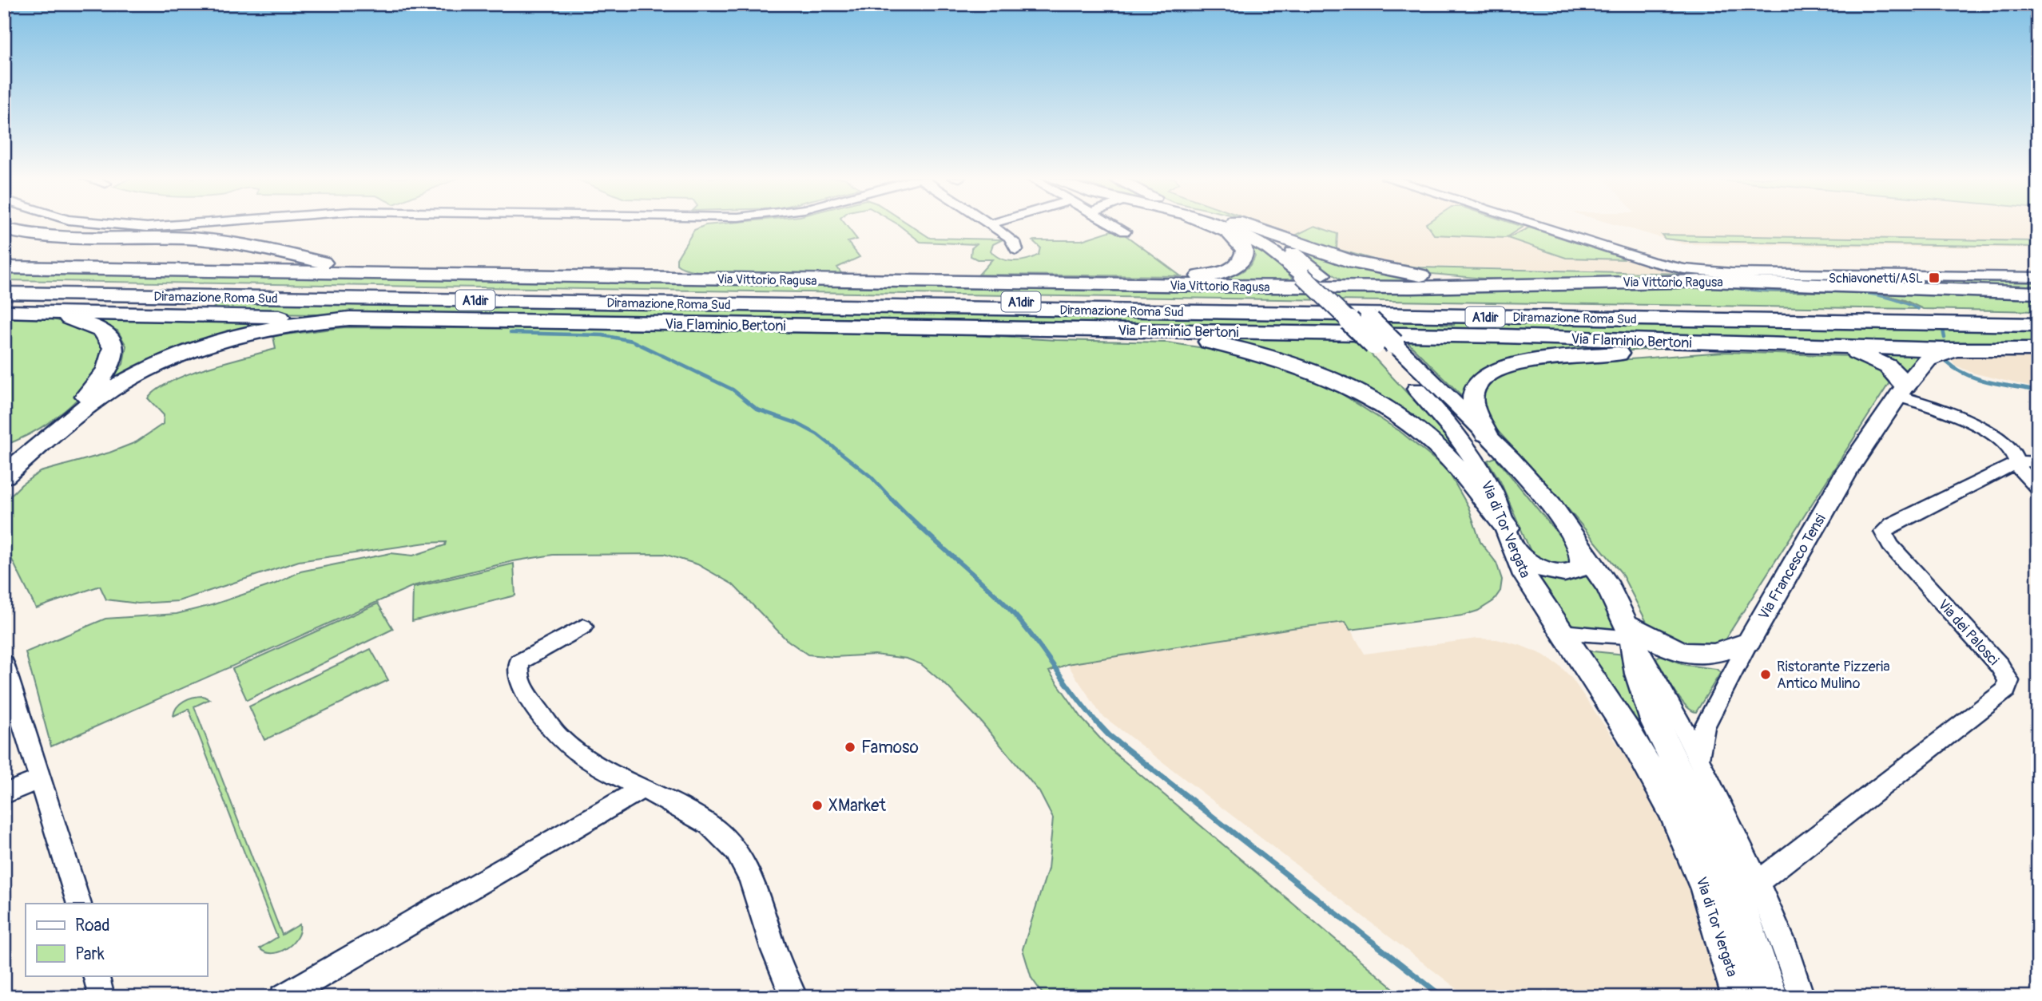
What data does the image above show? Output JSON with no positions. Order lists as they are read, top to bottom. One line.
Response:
{"streets":{"highway":["Via Vittorio Ragusa","Diramazione Roma Sud","A1dir","Via Flaminio Bertoni"],"main road":["Via di Tor Vergata","Via Francesco Tensi"],"street":["Via dei Palosci"]},"crossings":[["Via di Tor Vergata","Via Francesco Tensi"],["Via di Tor Vergata","Via dei Palosci"]],"places":{"transit":["Schiavonetti/ASL"],"other":["Ristorante Pizzeria Antico Mulino","Famoso","XMarket"]},"legend":["Road","Park"]}
